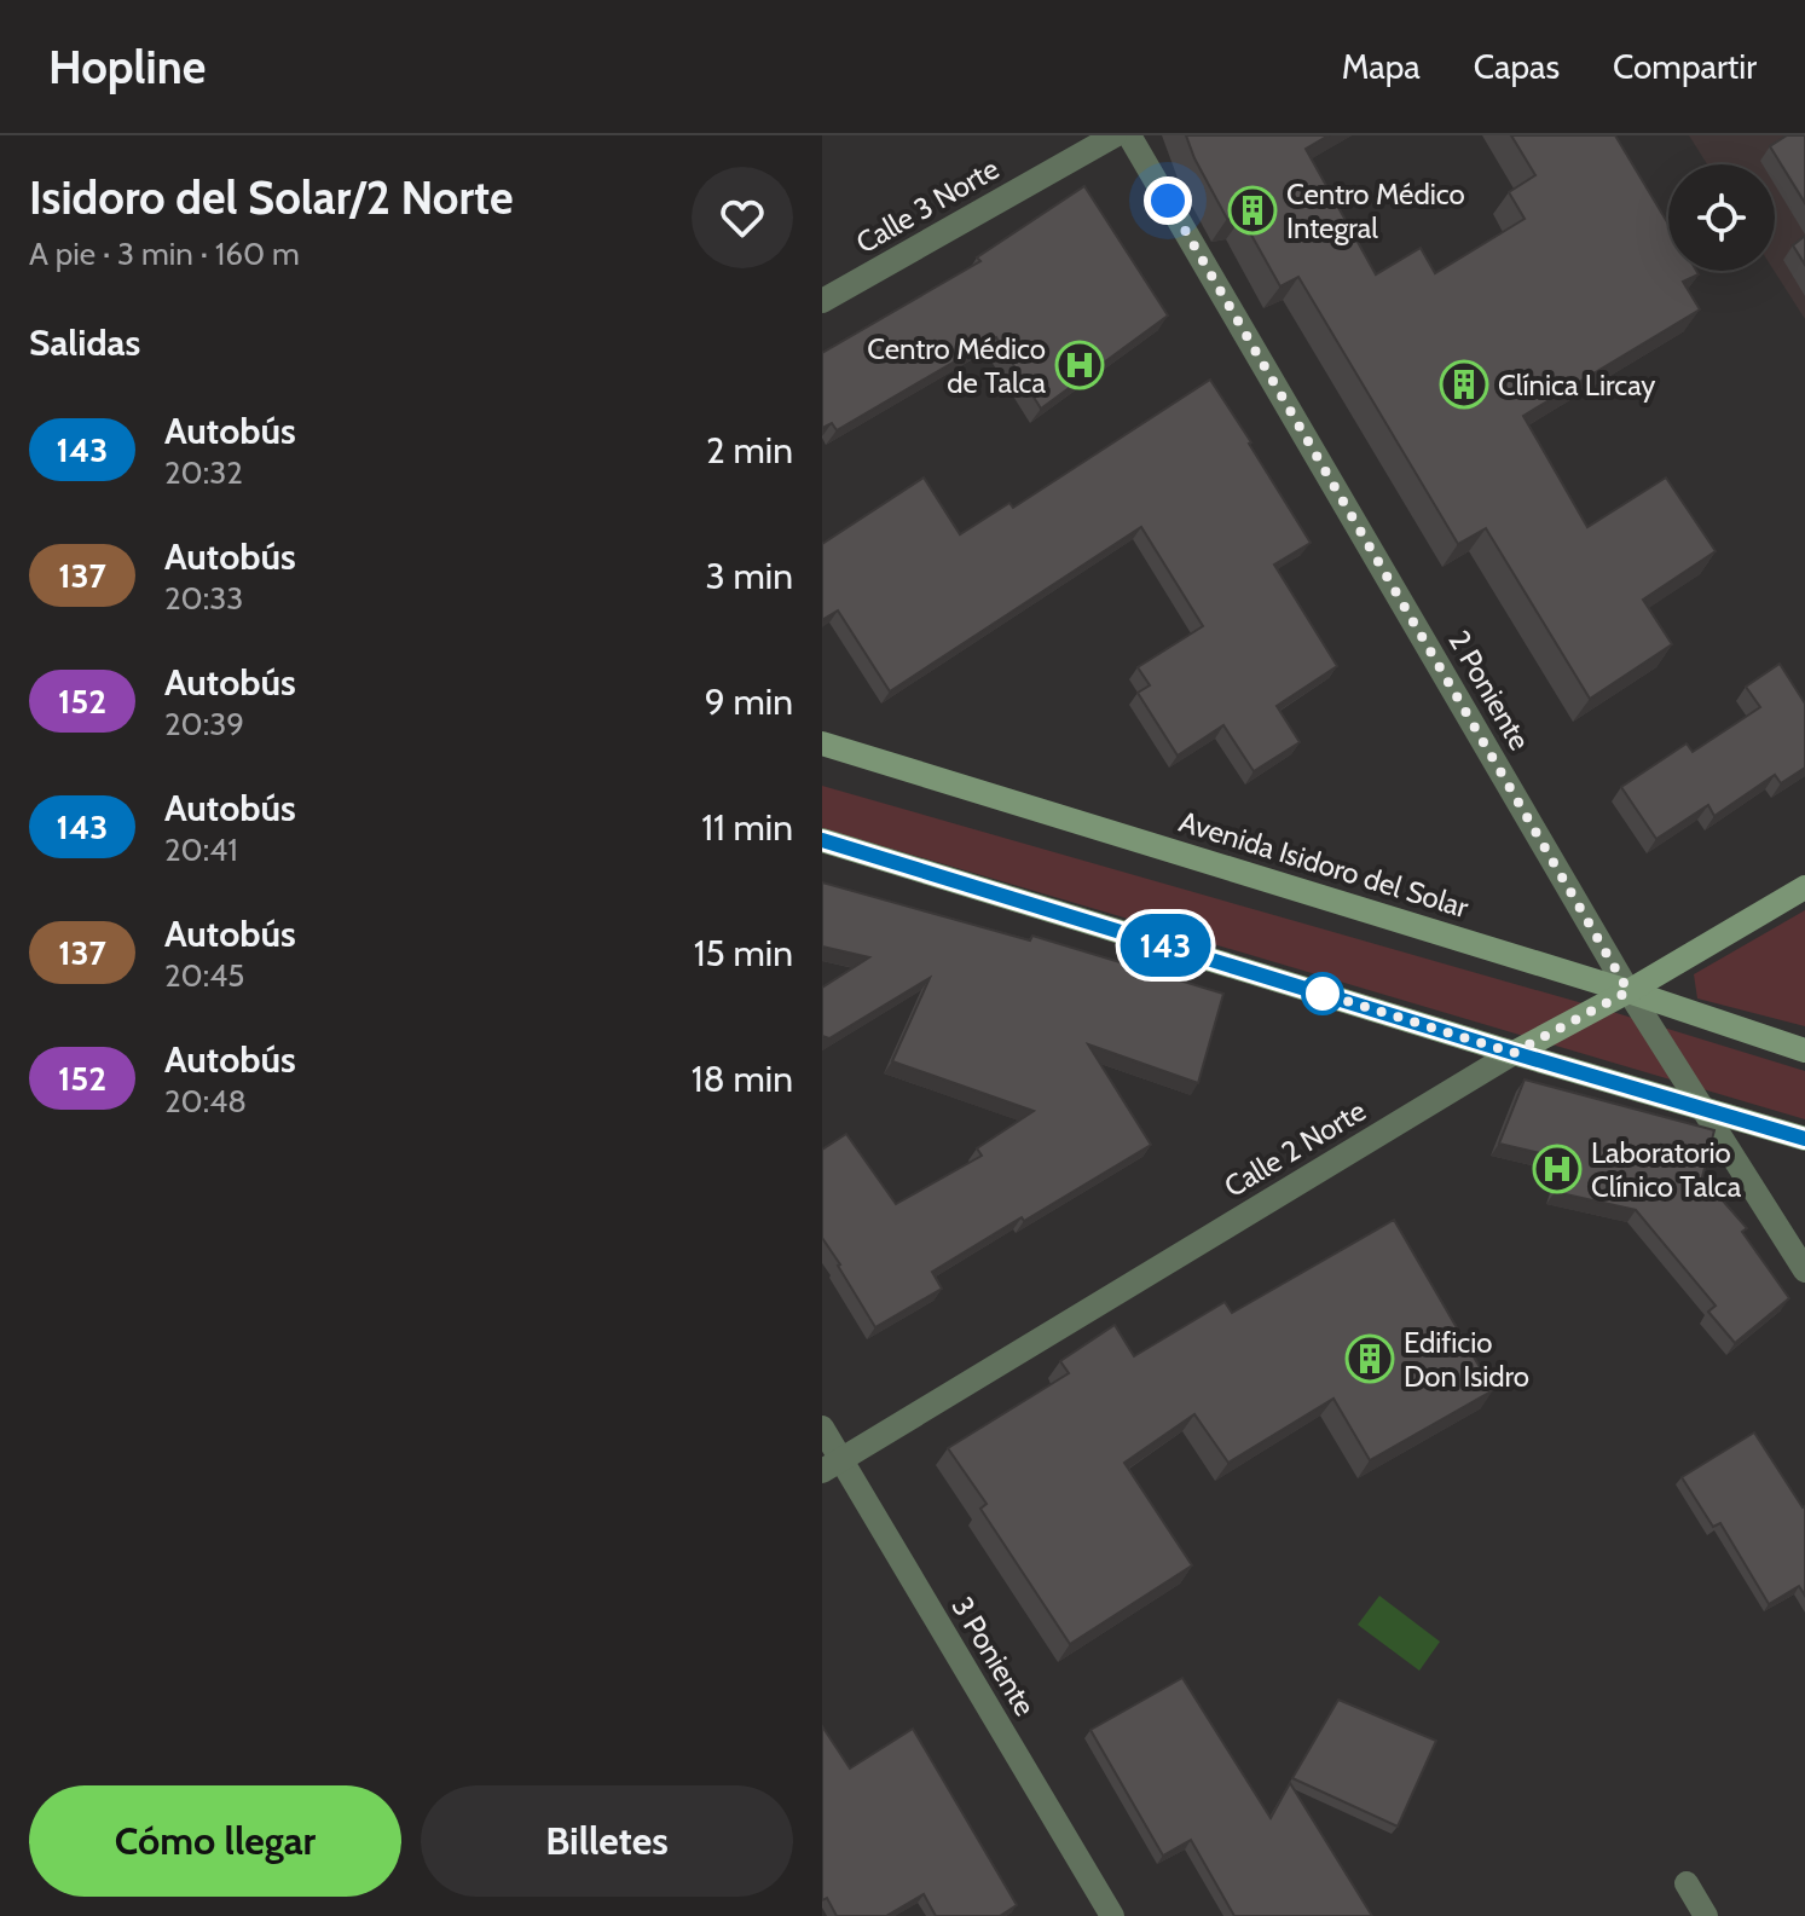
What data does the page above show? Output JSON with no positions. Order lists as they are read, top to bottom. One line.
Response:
{"streets":{"main road":["Avenida Isidoro del Solar","Calle 2 Norte"],"street":["Calle 3 Norte","2 Poniente","3 Poniente"]},"crossings":[["2 Poniente","Avenida Isidoro del Solar"],["2 Poniente","Calle 2 Norte"],["Avenida Isidoro del Solar","Calle 2 Norte"],["Calle 2 Norte","3 Poniente"]],"places":{"building":["Centro Médico Integral","Clínica Lircay","Edificio Don Isidro"],"hospital":["Centro Médico de Talca","Laboratorio Clínico Talca"]},"lines":["bus line 143"],"page":{"header":"Hopline","nav":["Mapa","Capas","Compartir"],"heading":[["Isidoro del Solar/2 Norte","A pie · 3 min · 160 m"],"Salidas"],"on_map":"143","list":[{"mark":"143","name":"Autobús","note":"20:32","value":"2 min"},{"mark":"137","name":"Autobús","note":"20:33","value":"3 min"},{"mark":"152","name":"Autobús","note":"20:39","value":"9 min"},{"mark":"143","name":"Autobús","note":"20:41","value":"11 min"},{"mark":"137","name":"Autobús","note":"20:45","value":"15 min"},{"mark":"152","name":"Autobús","note":"20:48","value":"18 min"}],"buttons":["Cómo llegar","Billetes"]}}
